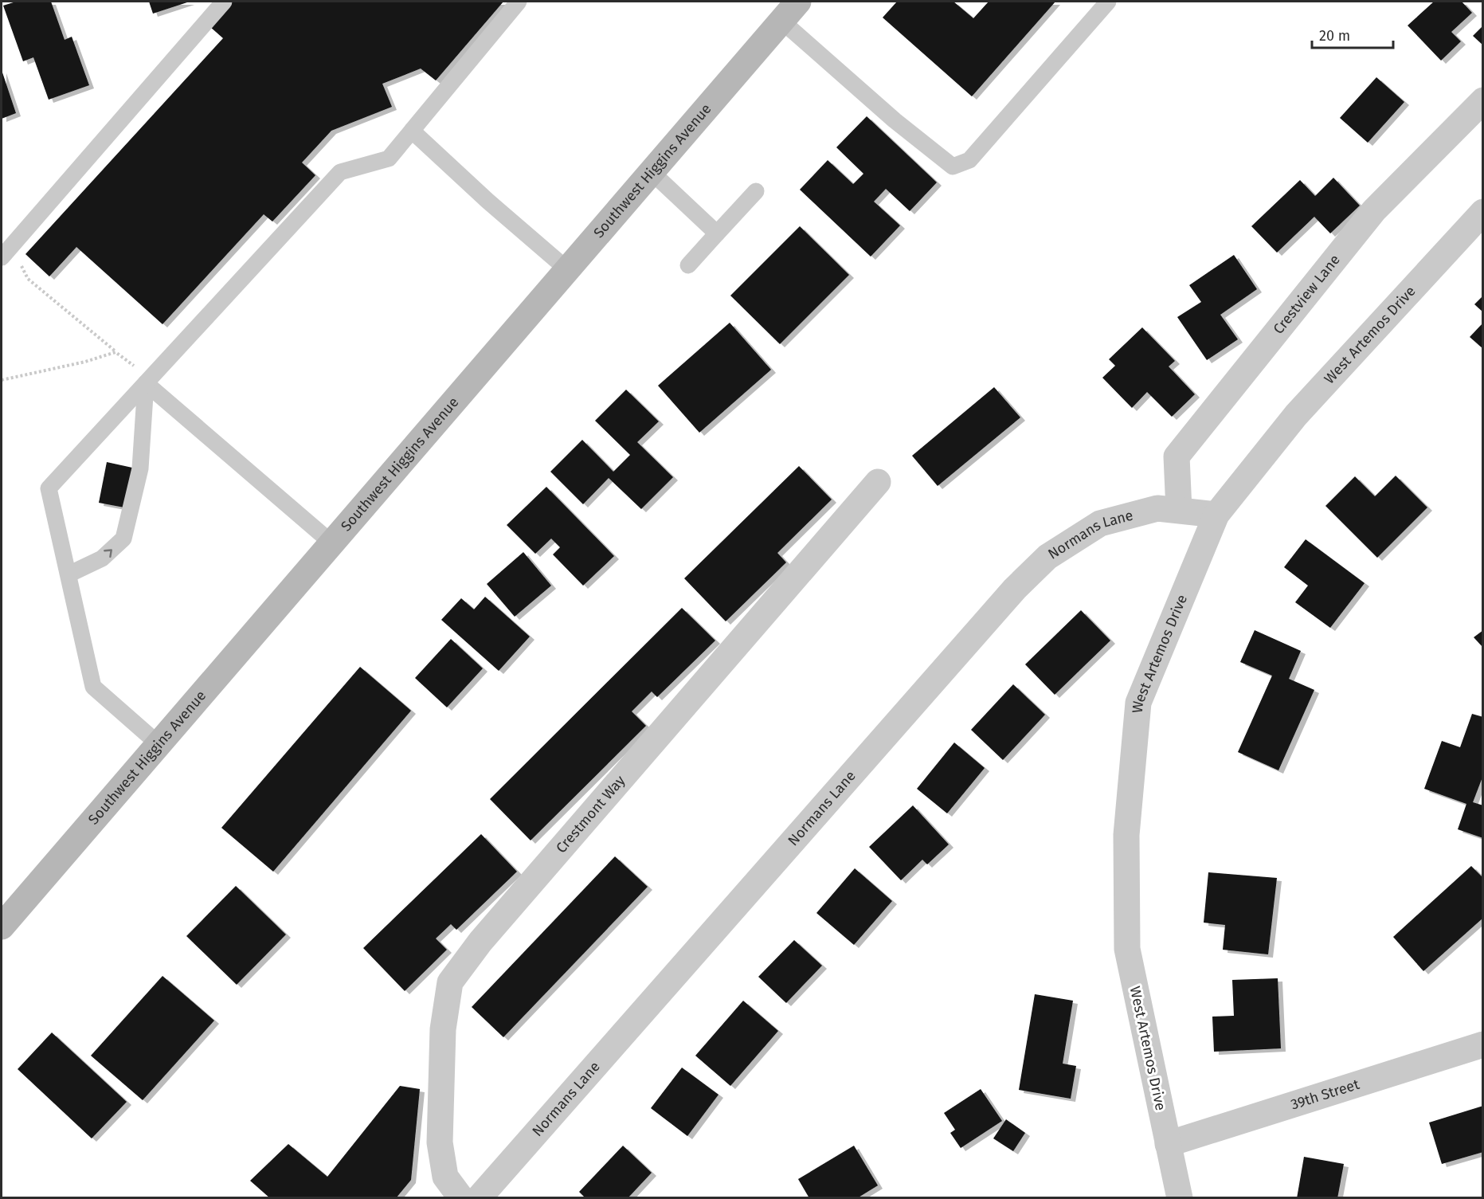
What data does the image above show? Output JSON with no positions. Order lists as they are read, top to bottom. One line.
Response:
{"streets":{"main road":["Southwest Higgins Avenue"],"street":["Crestview Lane","West Artemos Drive","Normans Lane","Crestmont Way","39th Street"]},"crossings":[["Crestview Lane","Normans Lane"],["West Artemos Drive","Normans Lane"],["West Artemos Drive","39th Street"]],"scale_bar":"20 m"}
